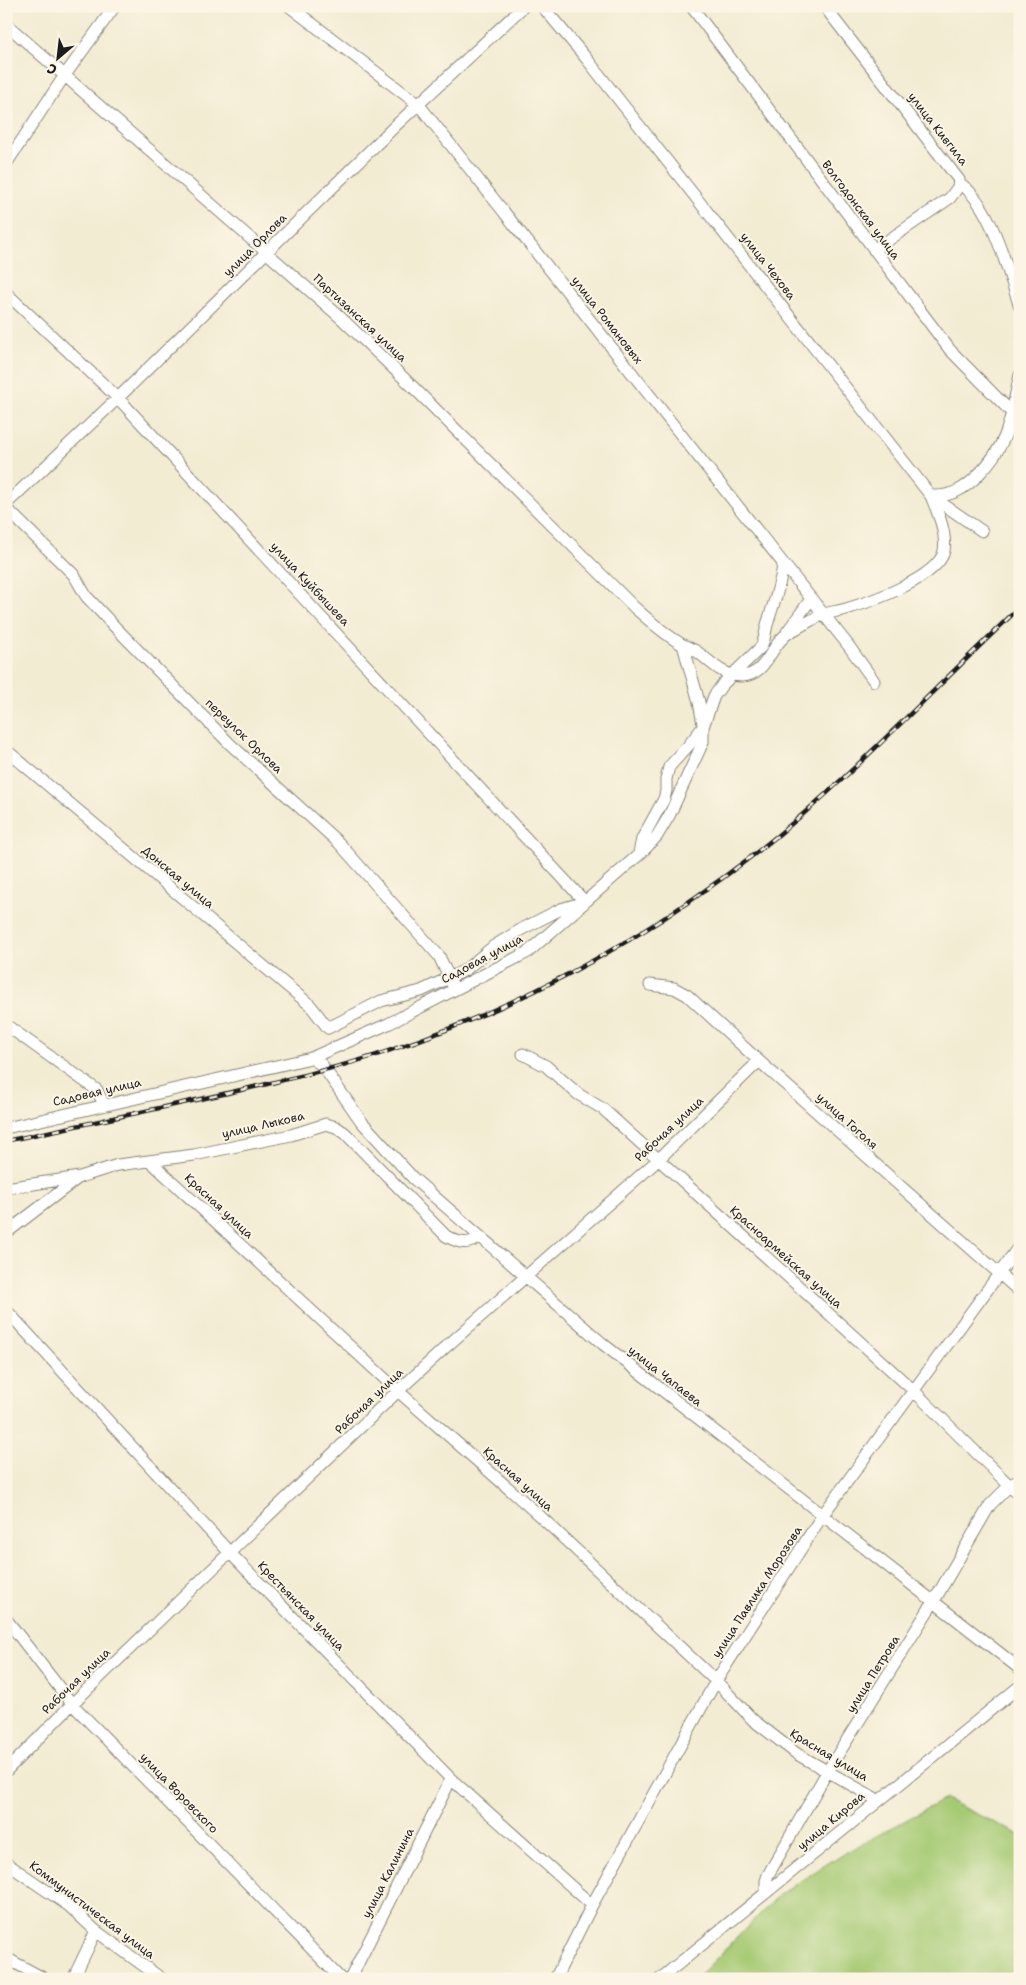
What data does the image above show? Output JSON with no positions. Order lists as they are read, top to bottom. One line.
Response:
{"streets":{"street":["улица Кивгила","Волгодонская улица","улица Орлова","улица Чехова","Партизанская улица","улица Романовых","улица Куйбышева","переулок Орлова","Донская улица","Садовая улица","улица Гоголя","улица Лыкова","Рабочая улица","Красная улица","Красноармейская улица","улица Чапаева","улица Павлика Морозова","Крестьянская улица","улица Петрова","улица Воровского","улица Кирова","улица Калинина","Коммунистическая улица"]},"crossings":[["улица Кивгила","Волгодонская улица"],["улица Орлова","Партизанская улица"],["улица Орлова","улица Романовых"],["улица Орлова","улица Куйбышева"],["улица Куйбышева","Садовая улица"],["переулок Орлова","Садовая улица"],["Донская улица","Садовая улица"],["Садовая улица","улица Чапаева"],["улица Гоголя","Рабочая улица"],["улица Гоголя","улица Павлика Морозова"],["улица Лыкова","Красная улица"],["улица Лыкова","улица Чапаева"],["Рабочая улица","Красная улица"],["Рабочая улица","Красноармейская улица"],["Рабочая улица","улица Чапаева"],["Рабочая улица","Крестьянская улица"],["Рабочая улица","улица Воровского"],["Красная улица","улица Павлика Морозова"],["Красная улица","улица Петрова"],["Красная улица","улица Кирова"],["Красноармейская улица","улица Павлика Морозова"],["Красноармейская улица","улица Петрова"],["улица Чапаева","улица Павлика Морозова"],["улица Чапаева","улица Петрова"],["улица Павлика Морозова","Крестьянская улица"],["Крестьянская улица","улица Калинина"],["улица Петрова","улица Кирова"]],"north":"bottom left"}
